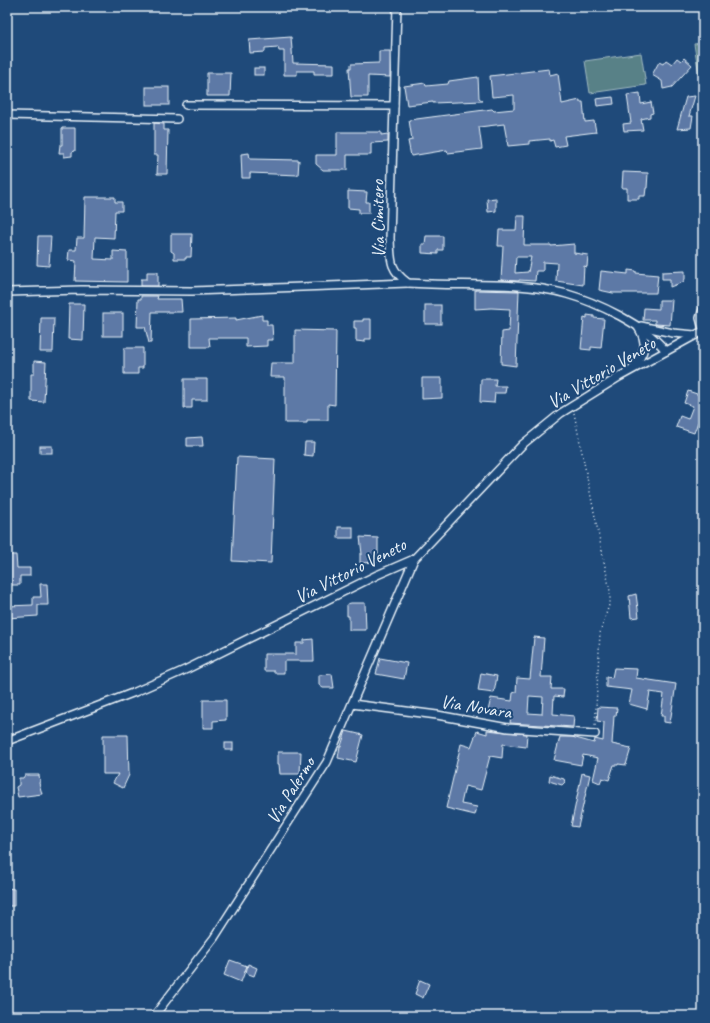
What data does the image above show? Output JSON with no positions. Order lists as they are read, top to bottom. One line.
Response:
{"streets":{"street":["Via Cimitero","Via Vittorio Veneto","Via Novara","Via Palermo"]},"crossings":[["Via Vittorio Veneto","Via Palermo"],["Via Novara","Via Palermo"]]}
